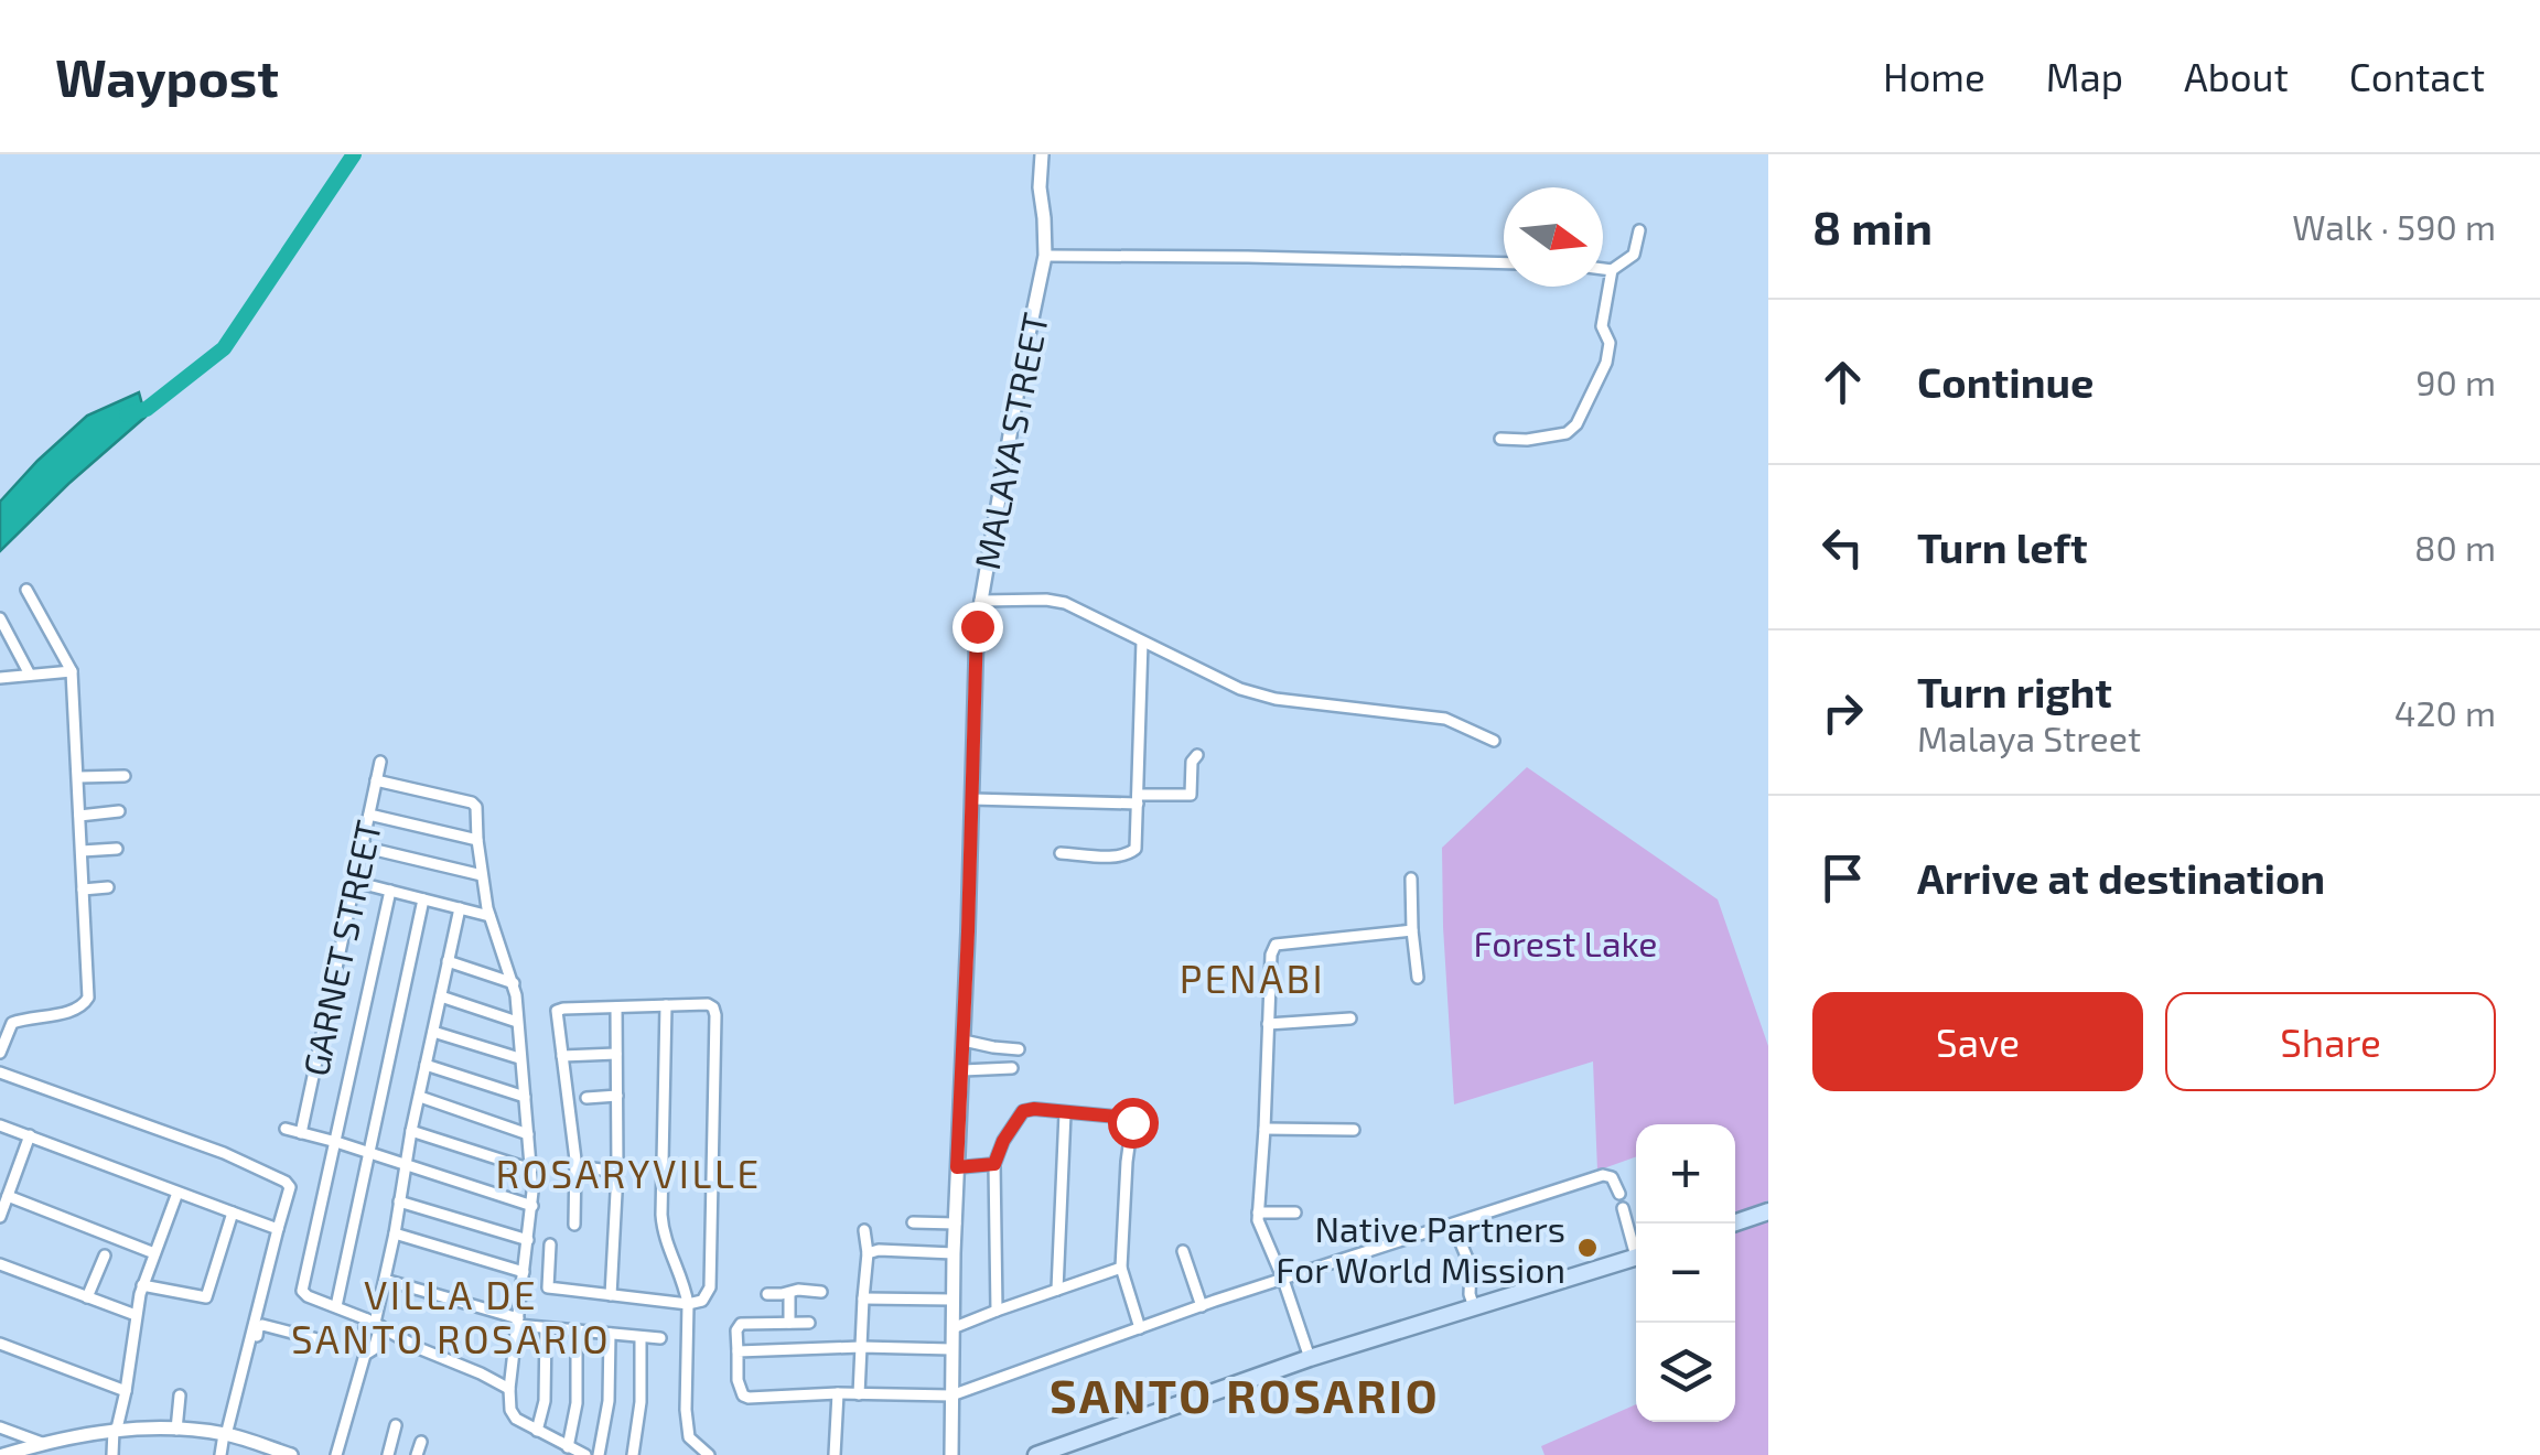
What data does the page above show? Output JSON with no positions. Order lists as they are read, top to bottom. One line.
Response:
{"streets":{"street":["MALAYA STREET","GARNET STREET"]},"districts":["PENABI","ROSARYVILLE","VILLA DE SANTO ROSARIO","SANTO ROSARIO"],"parks":["Forest Lake"],"places":["Native Partners For World Mission"],"north":"right","page":{"header":"Waypost","nav":["Home","Map","About","Contact"],"heading":["8 min","Walk · 590 m"],"list":[["Continue","90 m"],["Turn left","80 m"],["Turn right","Malaya Street","420 m"],"Arrive at destination"],"buttons":["Save","Share"],"map_buttons":["+","−"]}}
